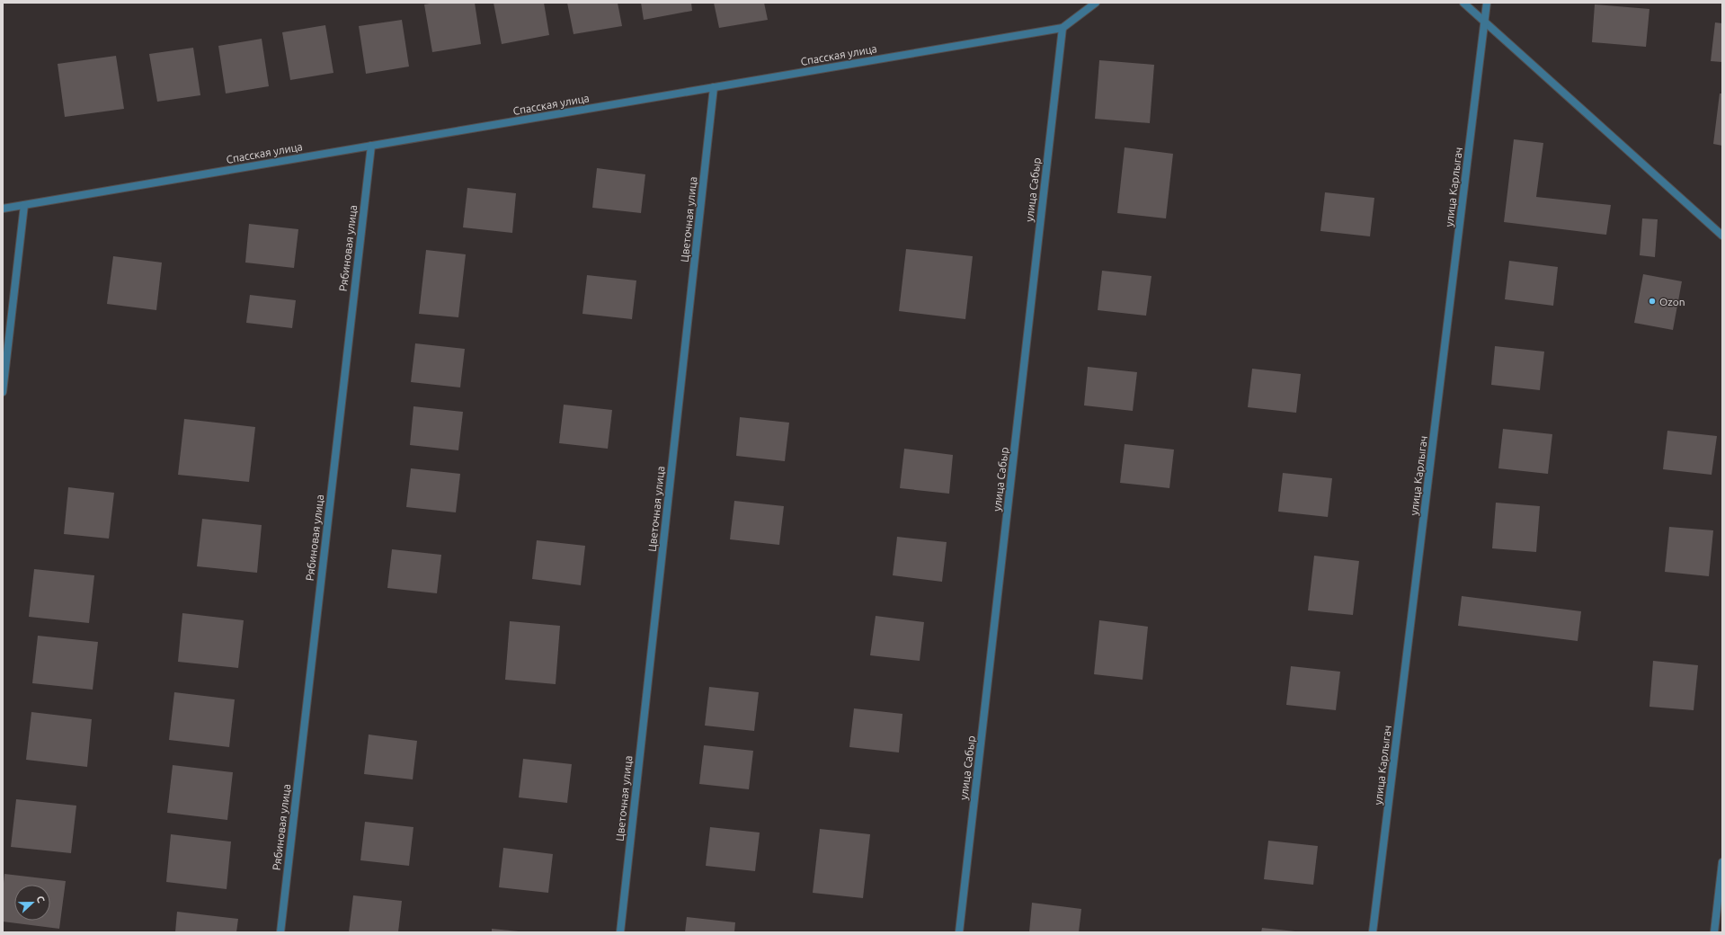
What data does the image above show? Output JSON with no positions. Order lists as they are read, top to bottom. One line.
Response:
{"streets":{"street":["Спасская улица","улица Карлыгач","улица Сабыр","Цветочная улица","Рябиновая улица"]},"crossings":[["Спасская улица","улица Сабыр"],["Спасская улица","Цветочная улица"],["Спасская улица","Рябиновая улица"]],"places":["Ozon"],"north":"right"}
